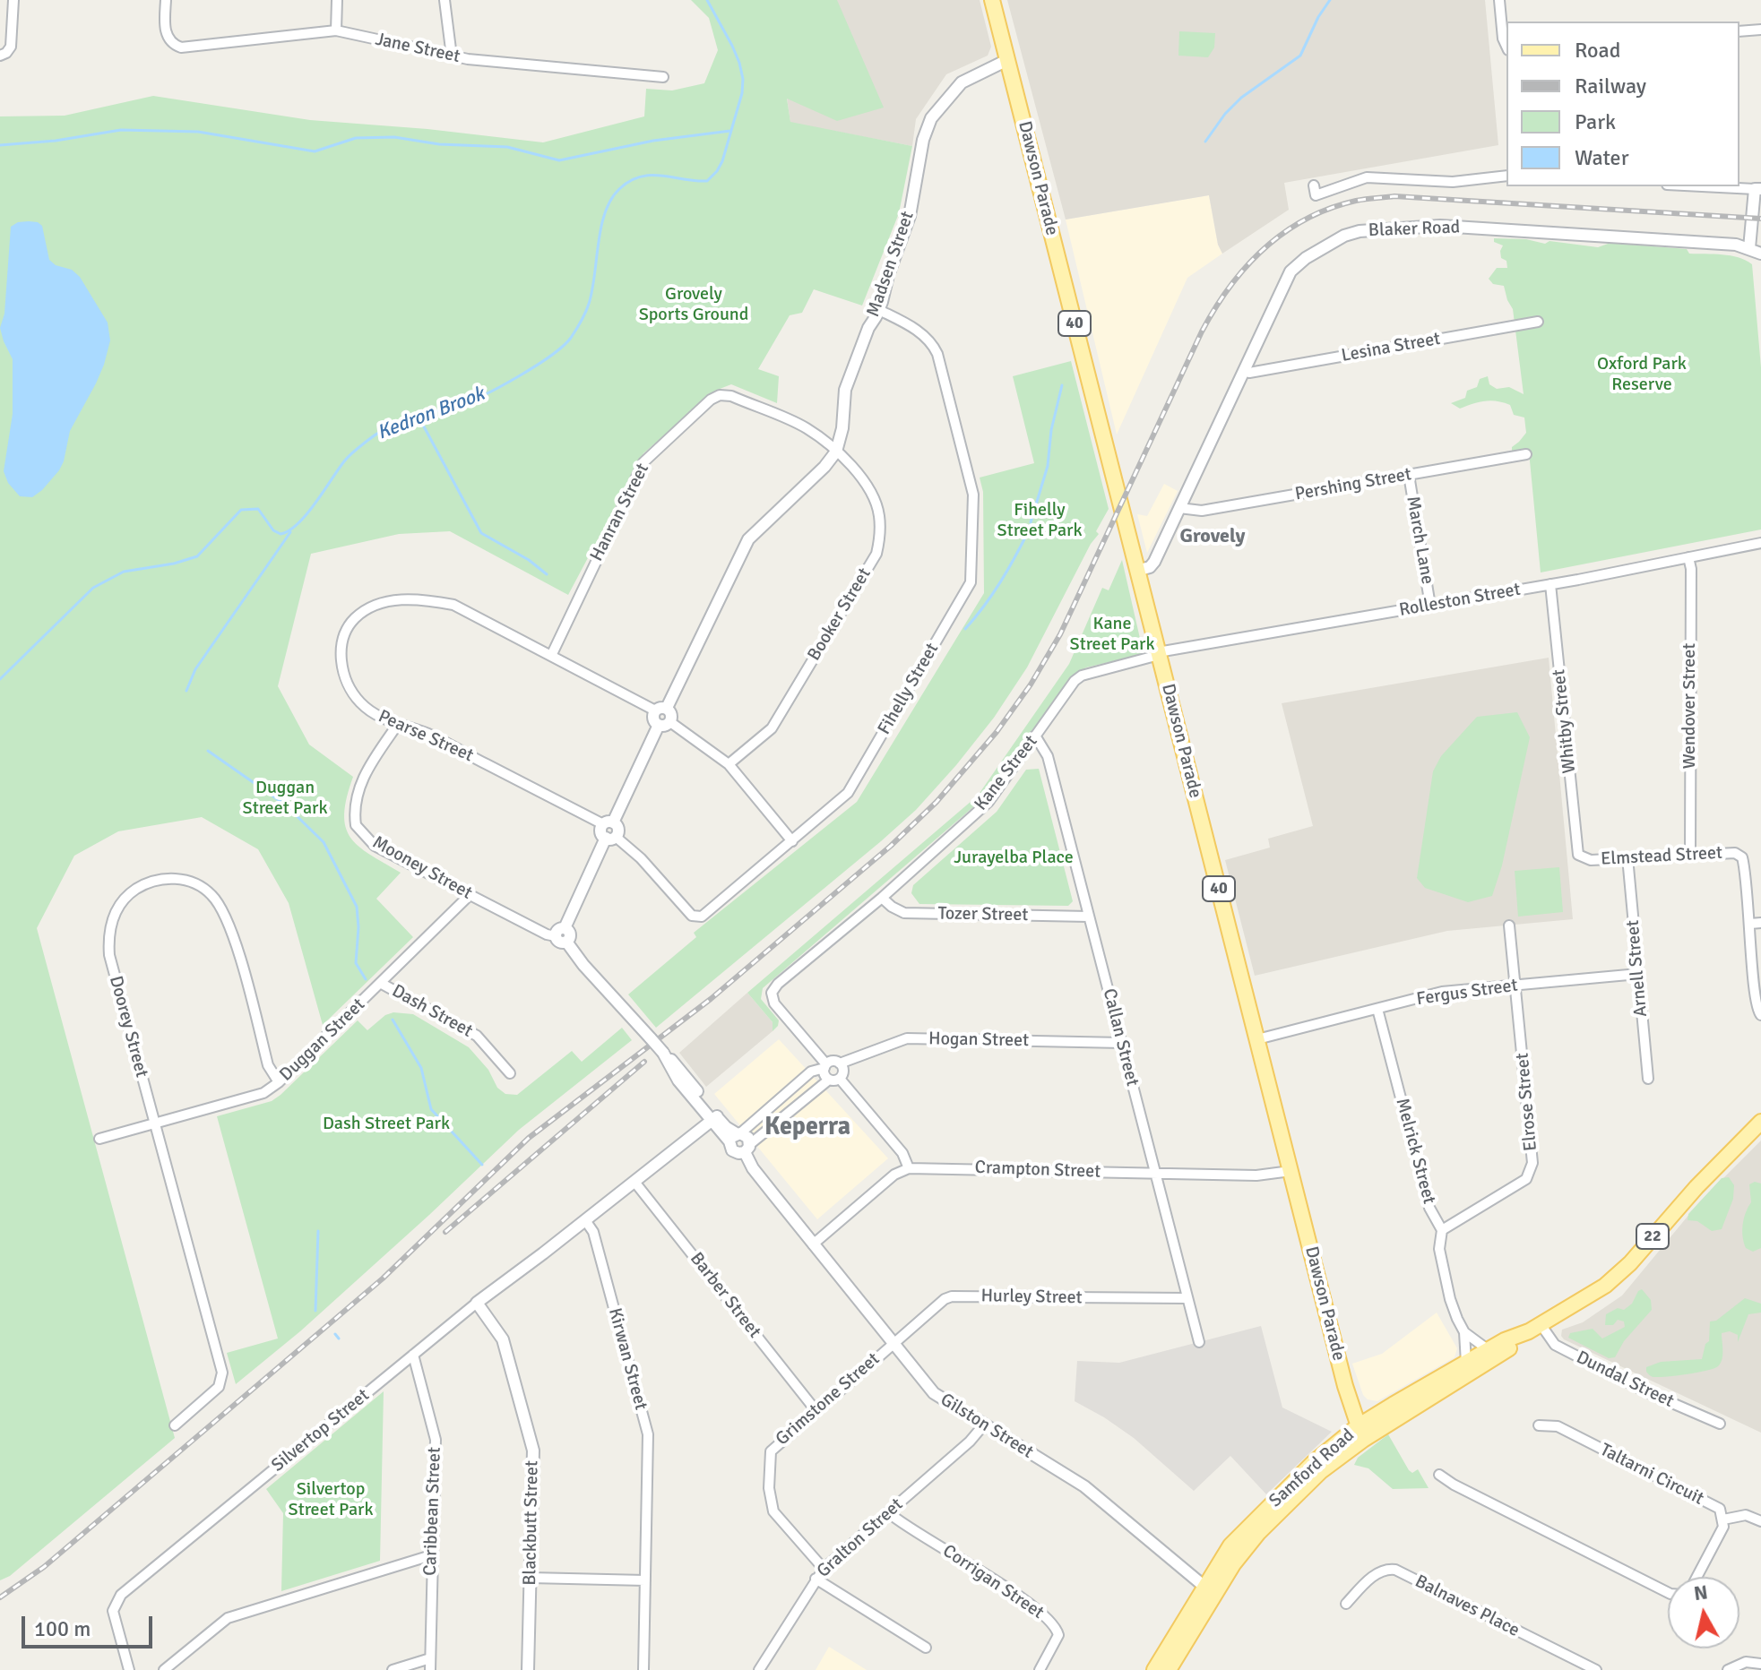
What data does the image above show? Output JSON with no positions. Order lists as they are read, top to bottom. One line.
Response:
{"streets":{"main road":["Dawson Parade","40","22","Samford Road"],"street":["Jane Street","Blaker Road","Madsen Street","Lesina Street","Pershing Street","Hanran Street","March Lane","Rolleston Street","Booker Street","Fihelly Street","Wendover Street","Whitby Street","Pearse Street","Kane Street","Elmstead Street","Mooney Street","Tozer Street","Arnell Street","Fergus Street","Dash Street","Doorey Street","Callan Street","Duggan Street","Hogan Street","Elrose Street","Melrick Street","Crampton Street","Barber Street","Hurley Street","Kirwan Street","Dundal Street","Grimstone Street","Gilston Street","Silvertop Street","Taltarni Circuit","Caribbean Street","Blackbutt Street","Gralton Street","Corrigan Street","Balnaves Place"]},"crossings":[["Dawson Parade","Blaker Road"],["Dawson Parade","Madsen Street"],["Dawson Parade","Rolleston Street"],["Dawson Parade","Kane Street"],["Dawson Parade","Fergus Street"],["Dawson Parade","Crampton Street"],["Dawson Parade","Samford Road"],["Blaker Road","Lesina Street"],["Blaker Road","Pershing Street"],["Madsen Street","Hanran Street"],["Madsen Street","Booker Street"],["Madsen Street","Fihelly Street"],["Pershing Street","March Lane"],["Hanran Street","Booker Street"],["Hanran Street","Pearse Street"],["March Lane","Rolleston Street"],["Rolleston Street","Wendover Street"],["Rolleston Street","Whitby Street"],["Rolleston Street","Kane Street"],["Wendover Street","Elmstead Street"],["Whitby Street","Elmstead Street"],["Pearse Street","Mooney Street"],["Kane Street","Tozer Street"],["Kane Street","Callan Street"],["Kane Street","Hogan Street"],["Elmstead Street","Arnell Street"],["Mooney Street","Duggan Street"],["Tozer Street","Callan Street"],["Arnell Street","Fergus Street"],["Fergus Street","Elrose Street"],["Fergus Street","Melrick Street"],["Dash Street","Duggan Street"],["Doorey Street","Duggan Street"],["Callan Street","Hogan Street"],["Callan Street","Crampton Street"],["Callan Street","Hurley Street"],["Elrose Street","Melrick Street"],["Melrick Street","Samford Road"],["Barber Street","Grimstone Street"],["Hurley Street","Grimstone Street"],["Hurley Street","Gilston Street"],["Kirwan Street","Silvertop Street"],["Dundal Street","Samford Road"],["Grimstone Street","Gilston Street"],["Grimstone Street","Gralton Street"],["Gilston Street","Samford Road"],["Gilston Street","Gralton Street"],["Silvertop Street","Caribbean Street"],["Silvertop Street","Blackbutt Street"],["Gralton Street","Corrigan Street"]],"districts":["Grovely","Keperra"],"water":["Kedron Brook"],"parks":["Grovely Sports Ground","Oxford Park Reserve","Fihelly Street Park","Kane Street Park","Duggan Street Park","Jurayelba Place","Dash Street Park","Silvertop Street Park"],"legend":["Road","Railway","Park","Water"],"scale_bar":"100 m","north":"top"}
